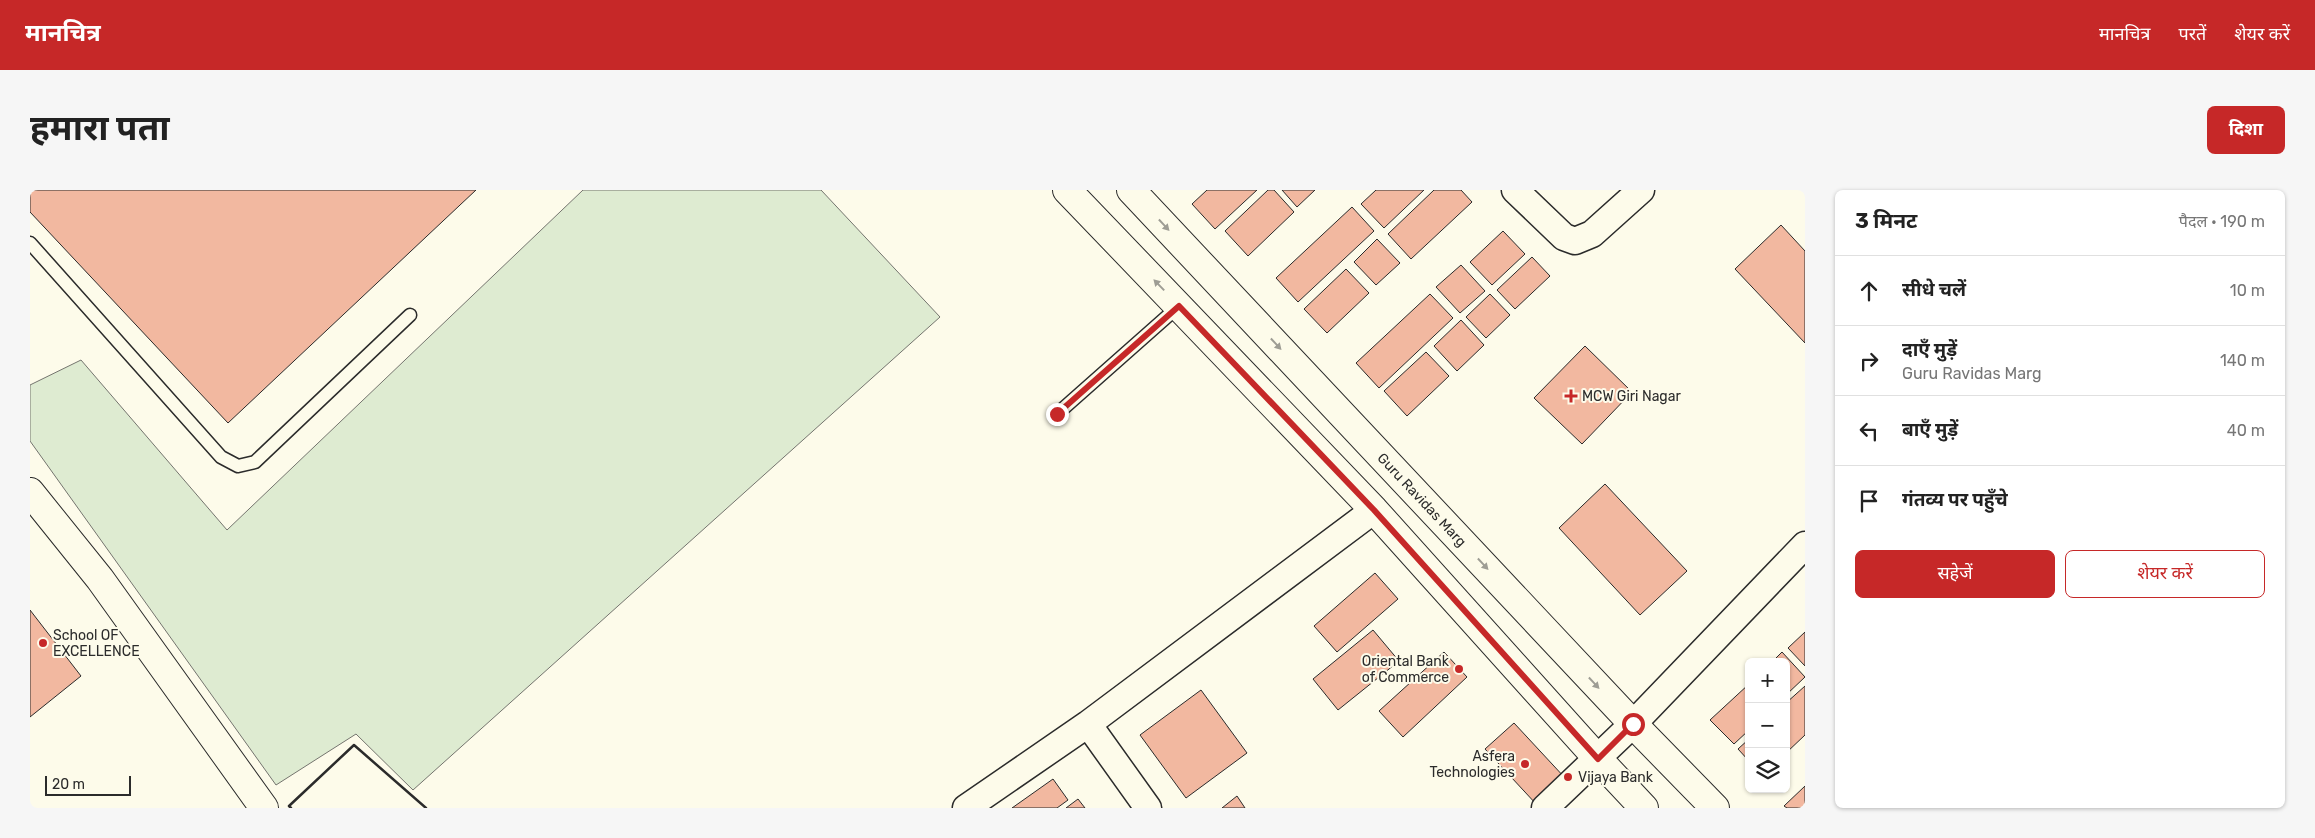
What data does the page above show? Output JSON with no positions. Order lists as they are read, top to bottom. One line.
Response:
{"streets":{"main road":["Guru Ravidas Marg"]},"places":{"health":["MCW Giri Nagar"],"other":["School OF EXCELLENCE","Oriental Bank of Commerce","Asfera Technologies","Vijaya Bank"]},"scale_bar":"20 m","page":{"header":"मानचित्र","nav":["मानचित्र","परतें","शेयर करें"],"buttons":["दिशा",["सहेजें","शेयर करें"]],"title":"हमारा पता","heading":["3 मिनट","पैदल · 190 m"],"list":[["सीधे चलें","10 m"],["दाएँ मुड़ें","Guru Ravidas Marg","140 m"],["बाएँ मुड़ें","40 m"],"गंतव्य पर पहुँचे"],"map_buttons":["+","−"],"scale":"20 m"}}
